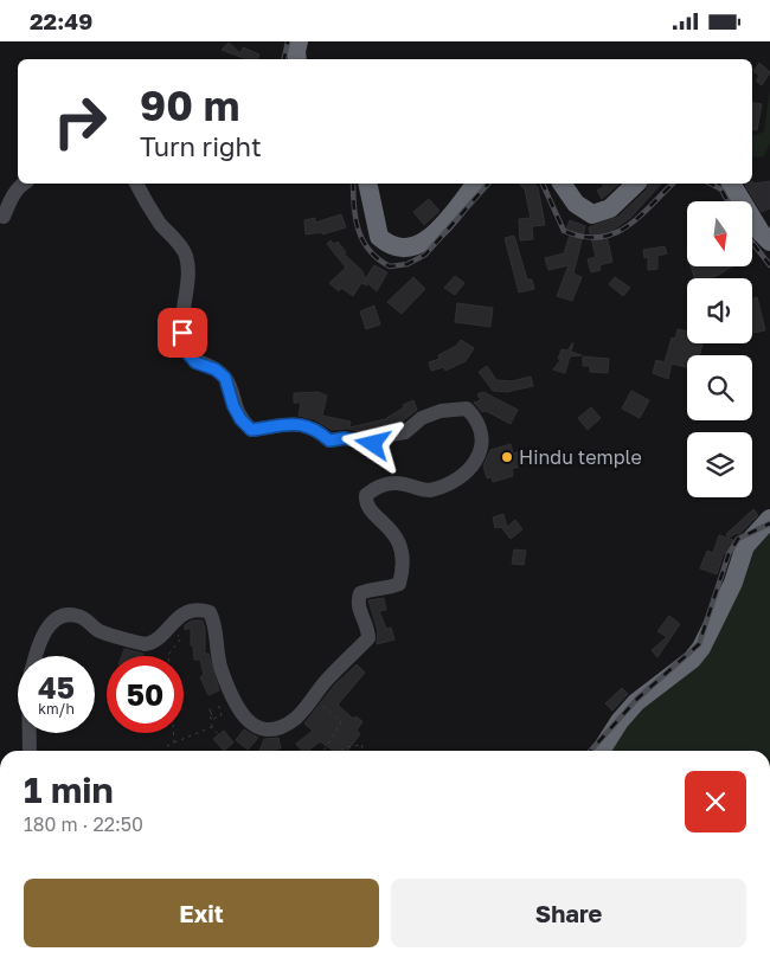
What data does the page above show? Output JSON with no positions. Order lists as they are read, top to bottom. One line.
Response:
{"places":["Hindu temple"],"north":"bottom","page":{"status":"22:49","turn":["90 m","Turn right"],"speed":"45 km/h","limit":"50","heading":["1 min","180 m · 22:50"],"buttons":["Exit","Share"]}}
